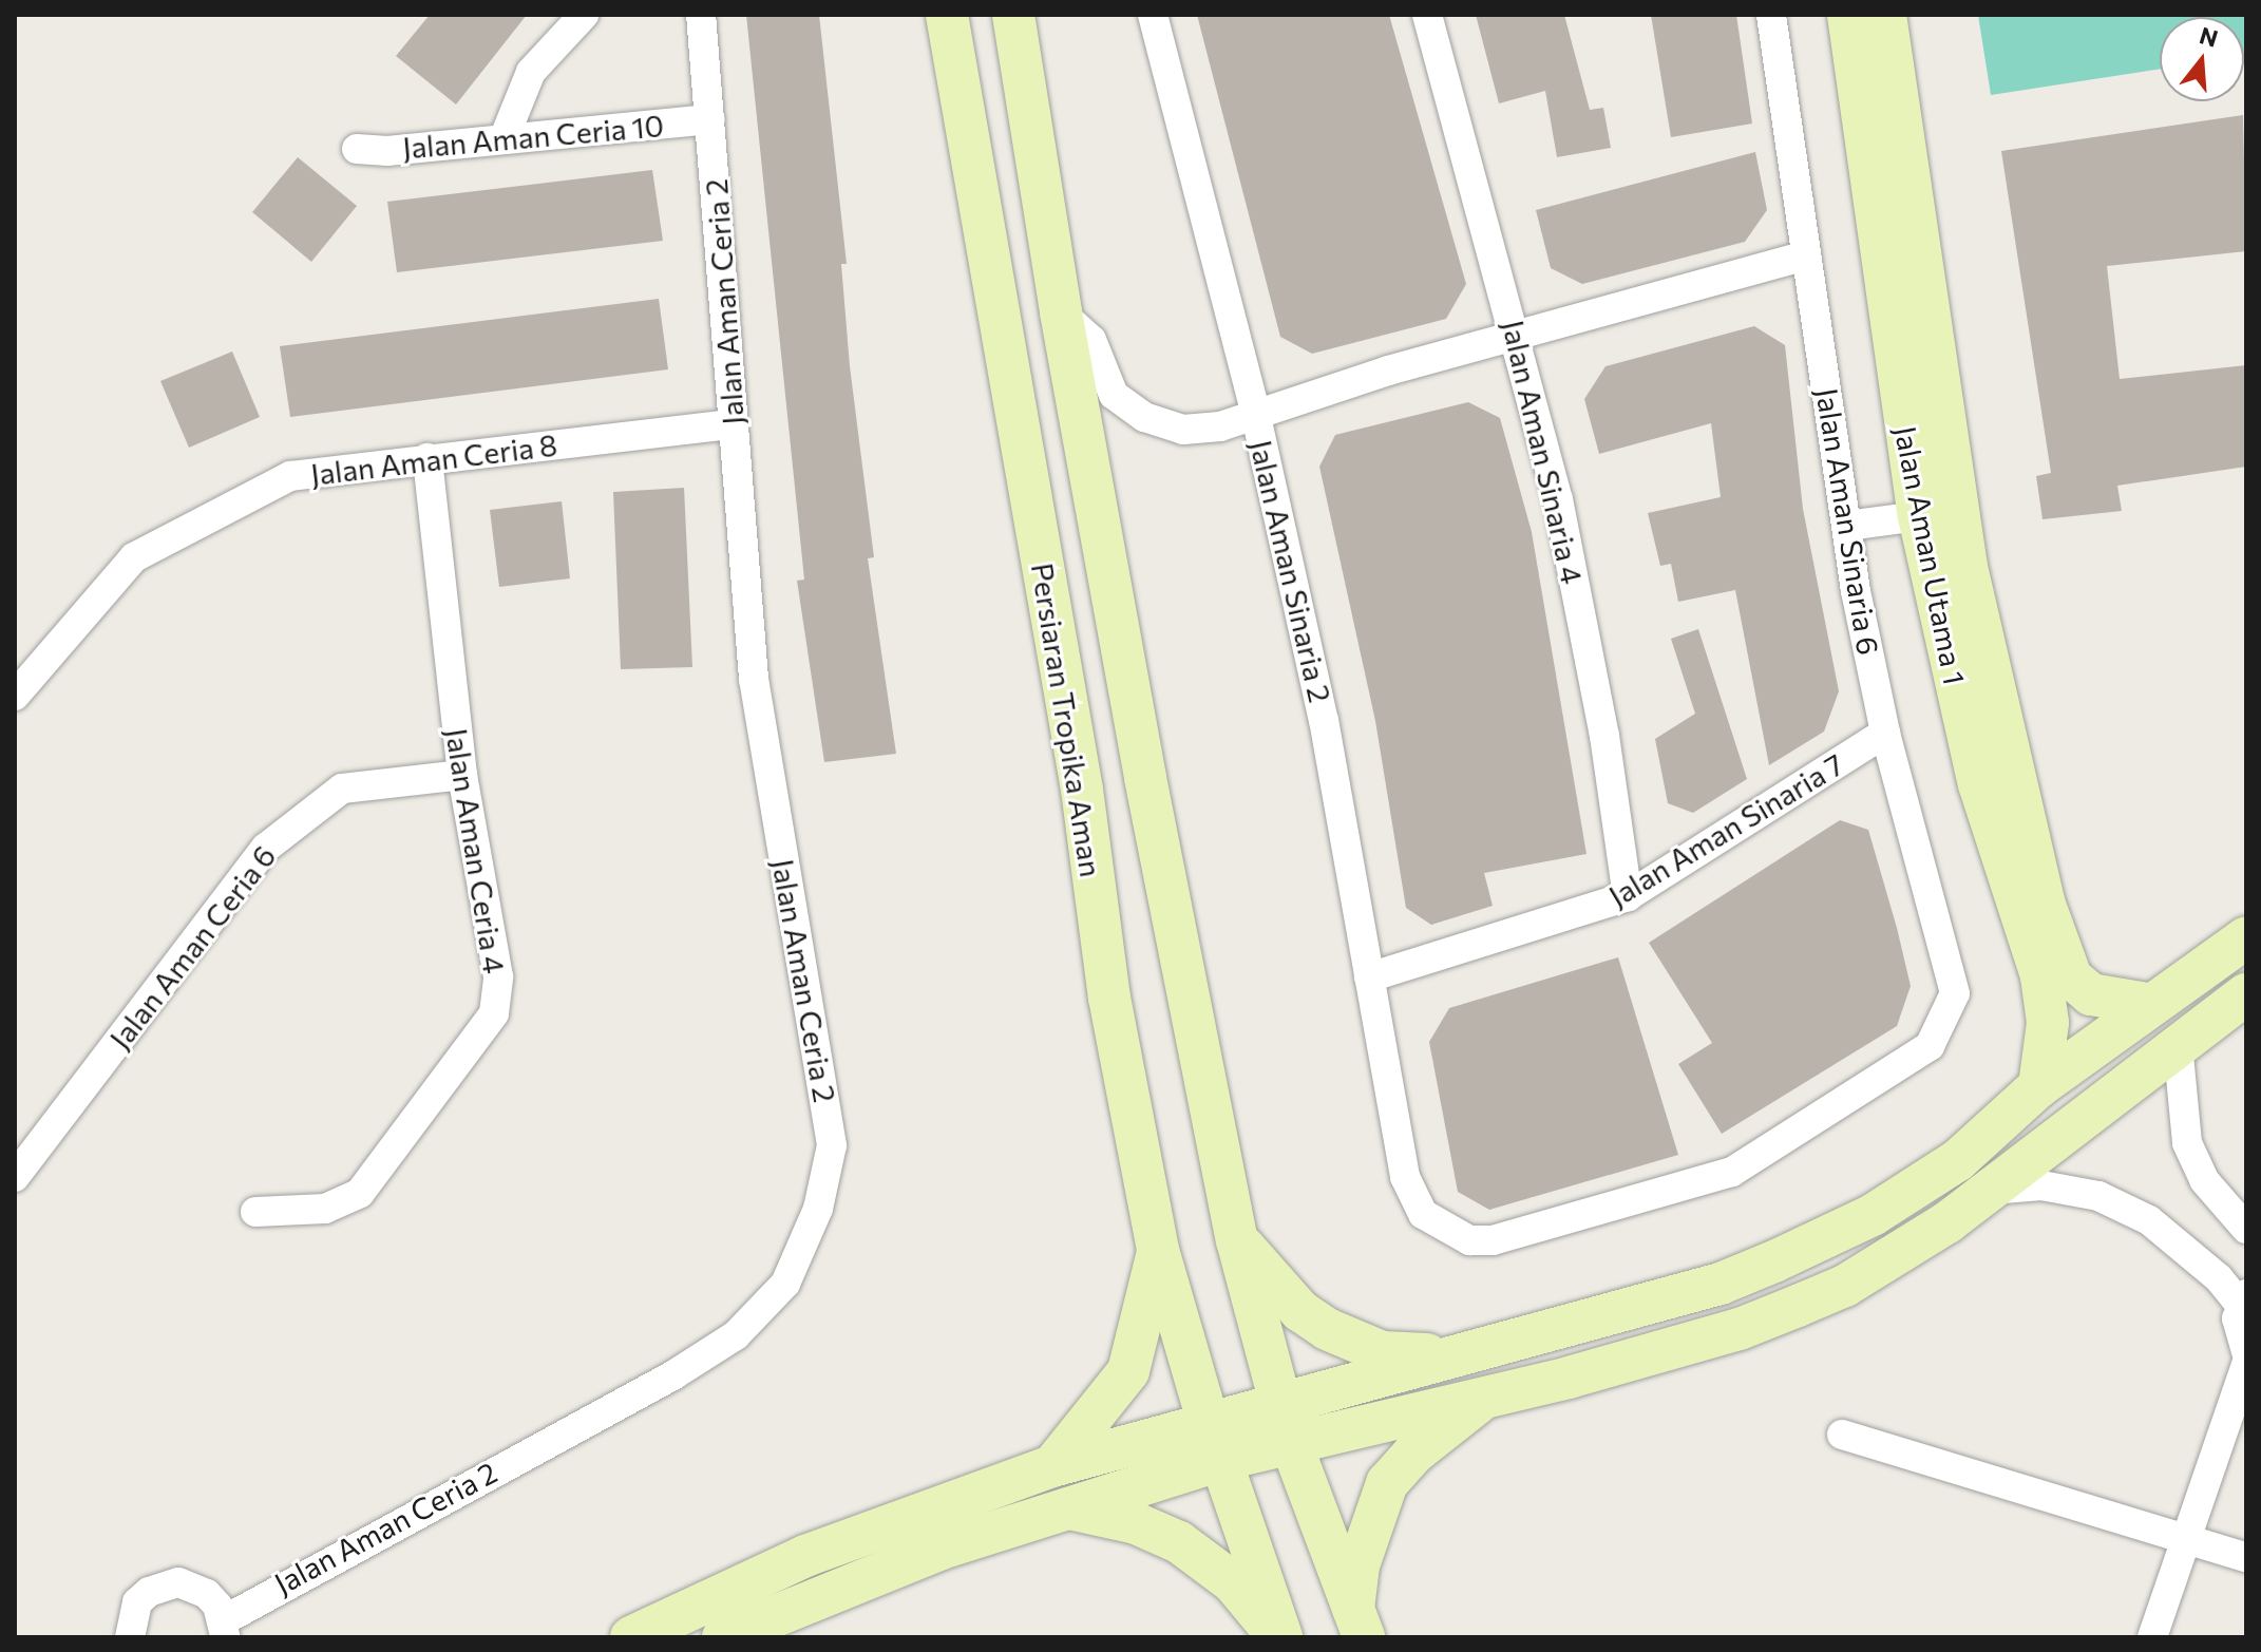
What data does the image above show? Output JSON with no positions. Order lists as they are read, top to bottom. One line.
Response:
{"streets":{"street":["Jalan Aman Ceria 10","Jalan Aman Ceria 2","Jalan Aman Sinaria 4","Jalan Aman Ceria 8","Jalan Aman Sinaria 6","Jalan Aman Utama 1","Jalan Aman Sinaria 2","Persiaran Tropika Aman","Jalan Aman Sinaria 7","Jalan Aman Ceria 4","Jalan Aman Ceria 6"]},"crossings":[["Jalan Aman Ceria 10","Jalan Aman Ceria 2"],["Jalan Aman Ceria 2","Jalan Aman Ceria 8"],["Jalan Aman Sinaria 4","Jalan Aman Sinaria 7"],["Jalan Aman Ceria 8","Jalan Aman Ceria 4"],["Jalan Aman Sinaria 6","Jalan Aman Sinaria 2"],["Jalan Aman Sinaria 6","Jalan Aman Sinaria 7"],["Jalan Aman Sinaria 2","Jalan Aman Sinaria 7"],["Jalan Aman Ceria 4","Jalan Aman Ceria 6"]],"north":"top"}
